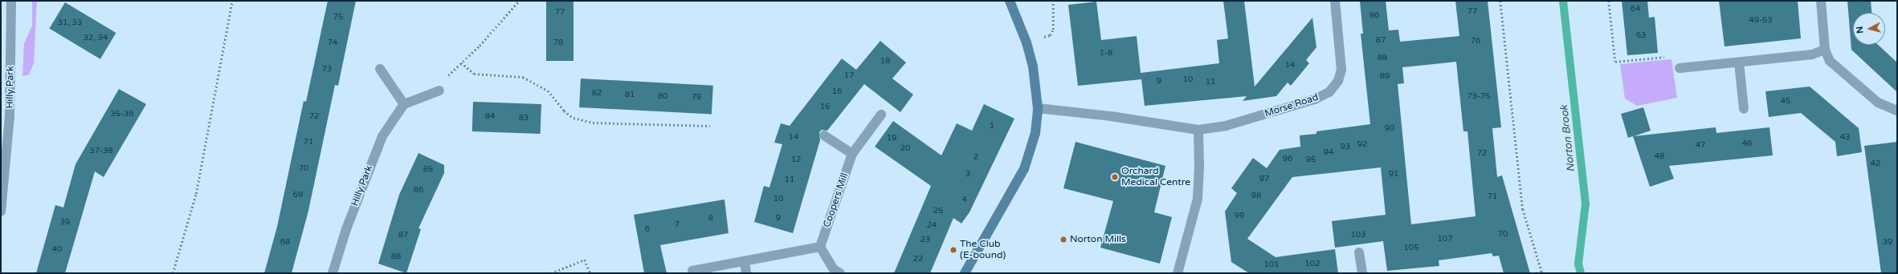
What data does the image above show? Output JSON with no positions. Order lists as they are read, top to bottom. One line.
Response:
{"streets":{"street":["Hilly Park","Morse Road","Coopers Mill"]},"water":["Norton Brook"],"places":["Orchard Medical Centre","Norton Mills","The Club (E-bound)"],"house_numbers":["64","77","77","86","75","49-53","31, 33","63","32, 34","87","76","74","78","1-8","88","18","14","73","17","89","10","9","11","16","82","81","80","73-75","79","45","15","35-36","72","84","83","1","90","14","43","19","71","46","92","47","93","20","37-38","94","72","48","2","96","12","95","42","70","85","3","91","97","11","86","69","98","71","10","4","25","99","8","9","39","7","24","6","70","87","103","107","23","68","39","105","40","88","22","102","101"],"north":"left"}
